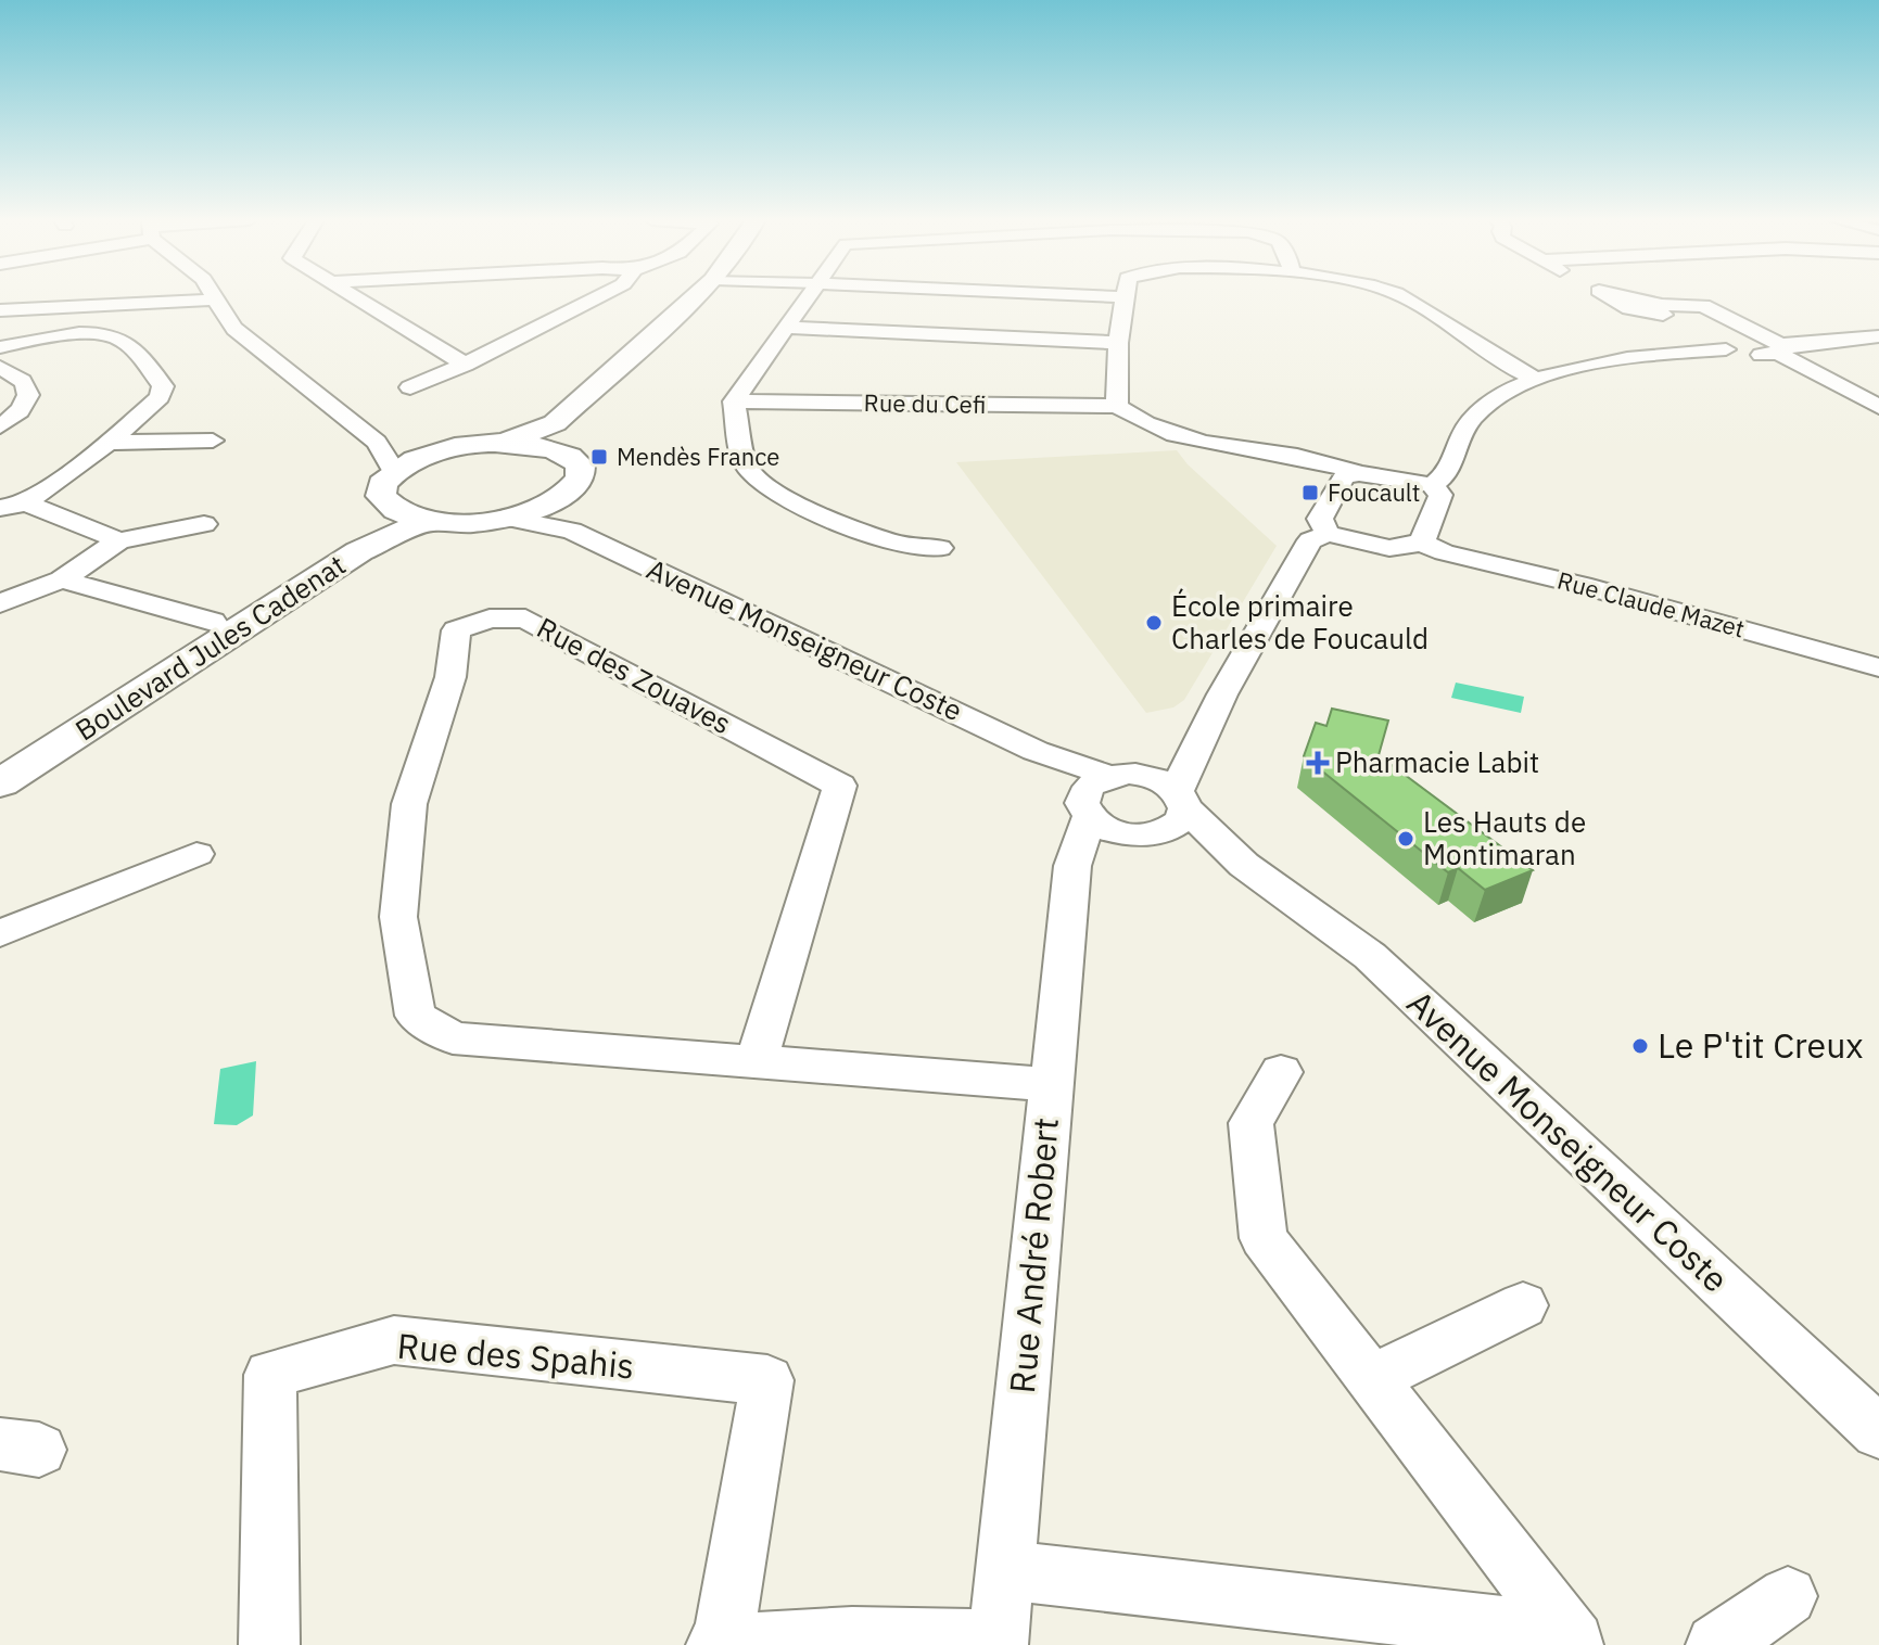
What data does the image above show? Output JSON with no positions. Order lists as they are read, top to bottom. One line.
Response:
{"streets":{"street":["Rue du Cefi","Rue Claude Mazet","Avenue Monseigneur Coste","Boulevard Jules Cadenat","Rue des Zouaves","Rue André Robert","Rue des Spahis"]},"crossings":[["Avenue Monseigneur Coste","Rue André Robert"],["Rue des Zouaves","Rue André Robert"],["Rue André Robert","Rue des Spahis"]],"places":{"transit":["Mendès France","Foucault"],"other":["École primaire Charles de Foucauld","Les Hauts de Montimaran","Le P'tit Creux"],"health":["Pharmacie Labit"]}}
